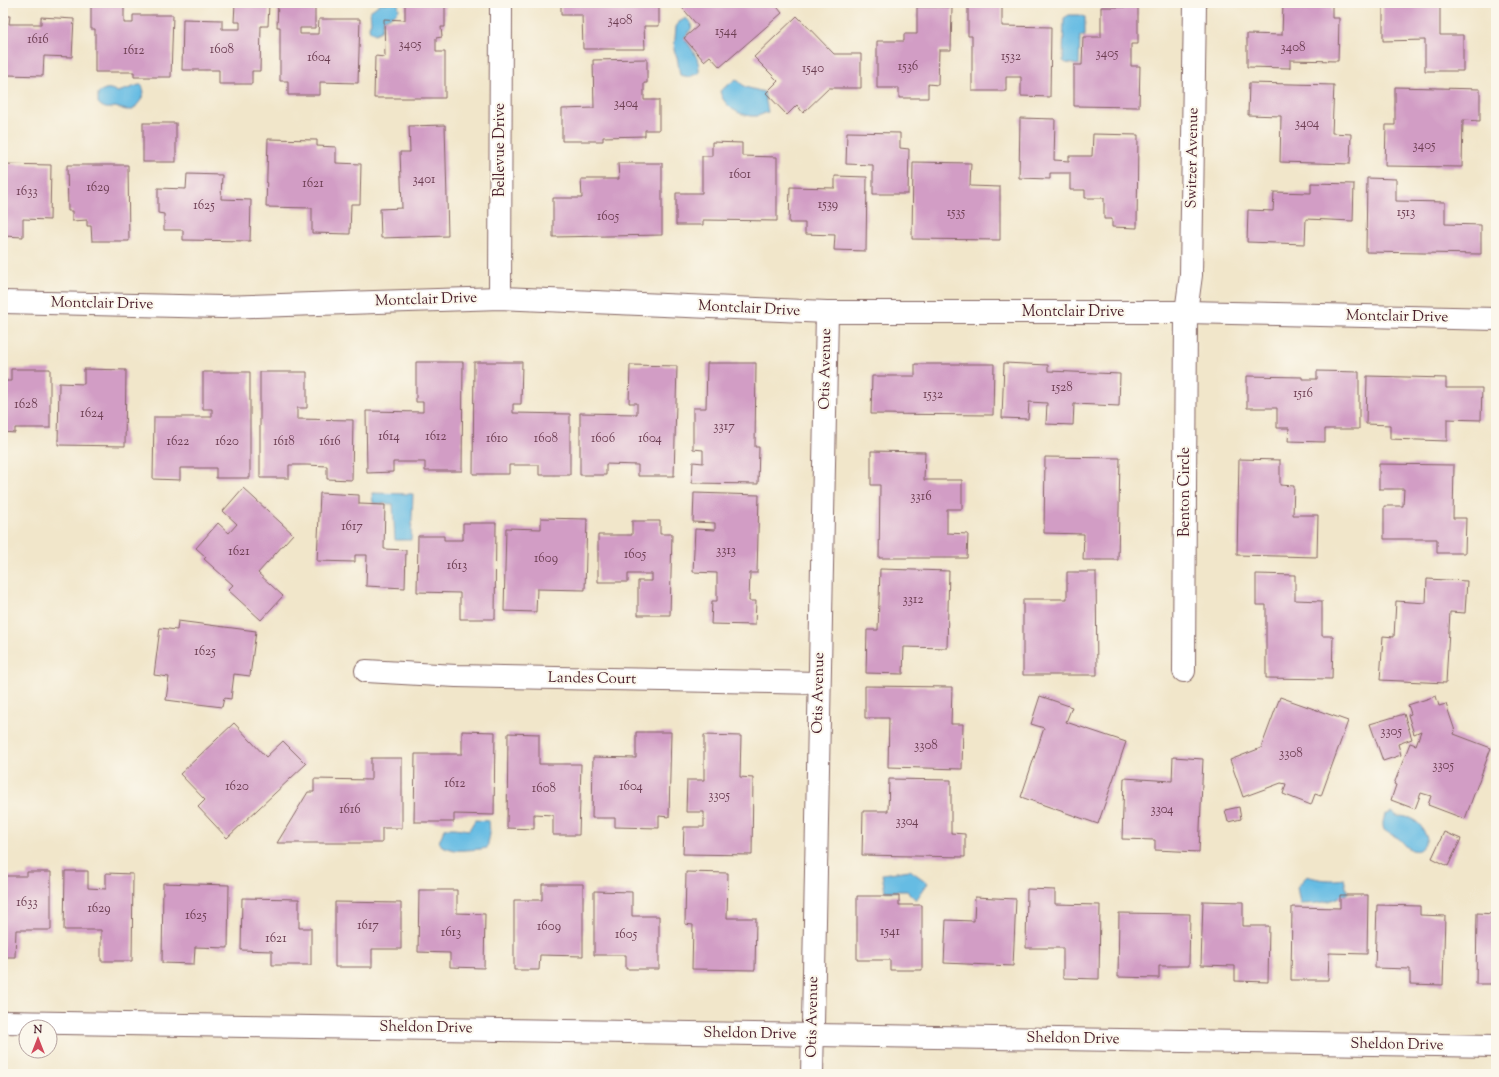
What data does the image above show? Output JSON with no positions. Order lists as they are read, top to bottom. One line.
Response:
{"streets":{"street":["Bellevue Drive","Switzer Avenue","Montclair Drive","Otis Avenue","Benton Circle","Landes Court","Sheldon Drive"]},"crossings":[["Bellevue Drive","Montclair Drive"],["Switzer Avenue","Montclair Drive"],["Switzer Avenue","Benton Circle"],["Montclair Drive","Otis Avenue"],["Montclair Drive","Benton Circle"],["Otis Avenue","Landes Court"],["Otis Avenue","Sheldon Drive"]],"house_numbers":["3408","1544","1616","3405","3408","1608","1612","3405","1532","1604","1536","1540","3404","3404","3405","1601","3401","1621","1629","1633","1539","1625","1535","1513","1605","1528","1516","1532","1628","1624","3317","1614","1612","1610","1608","1606","1604","1622","1620","1618","1616","3316","1617","3313","1621","1605","1609","1613","3312","1625","3305","3308","3308","3305","1612","1620","1604","1608","3305","1616","3304","3304","1633","1629","1625","1617","1609","1541","1613","1605","1621"],"north":"top"}
